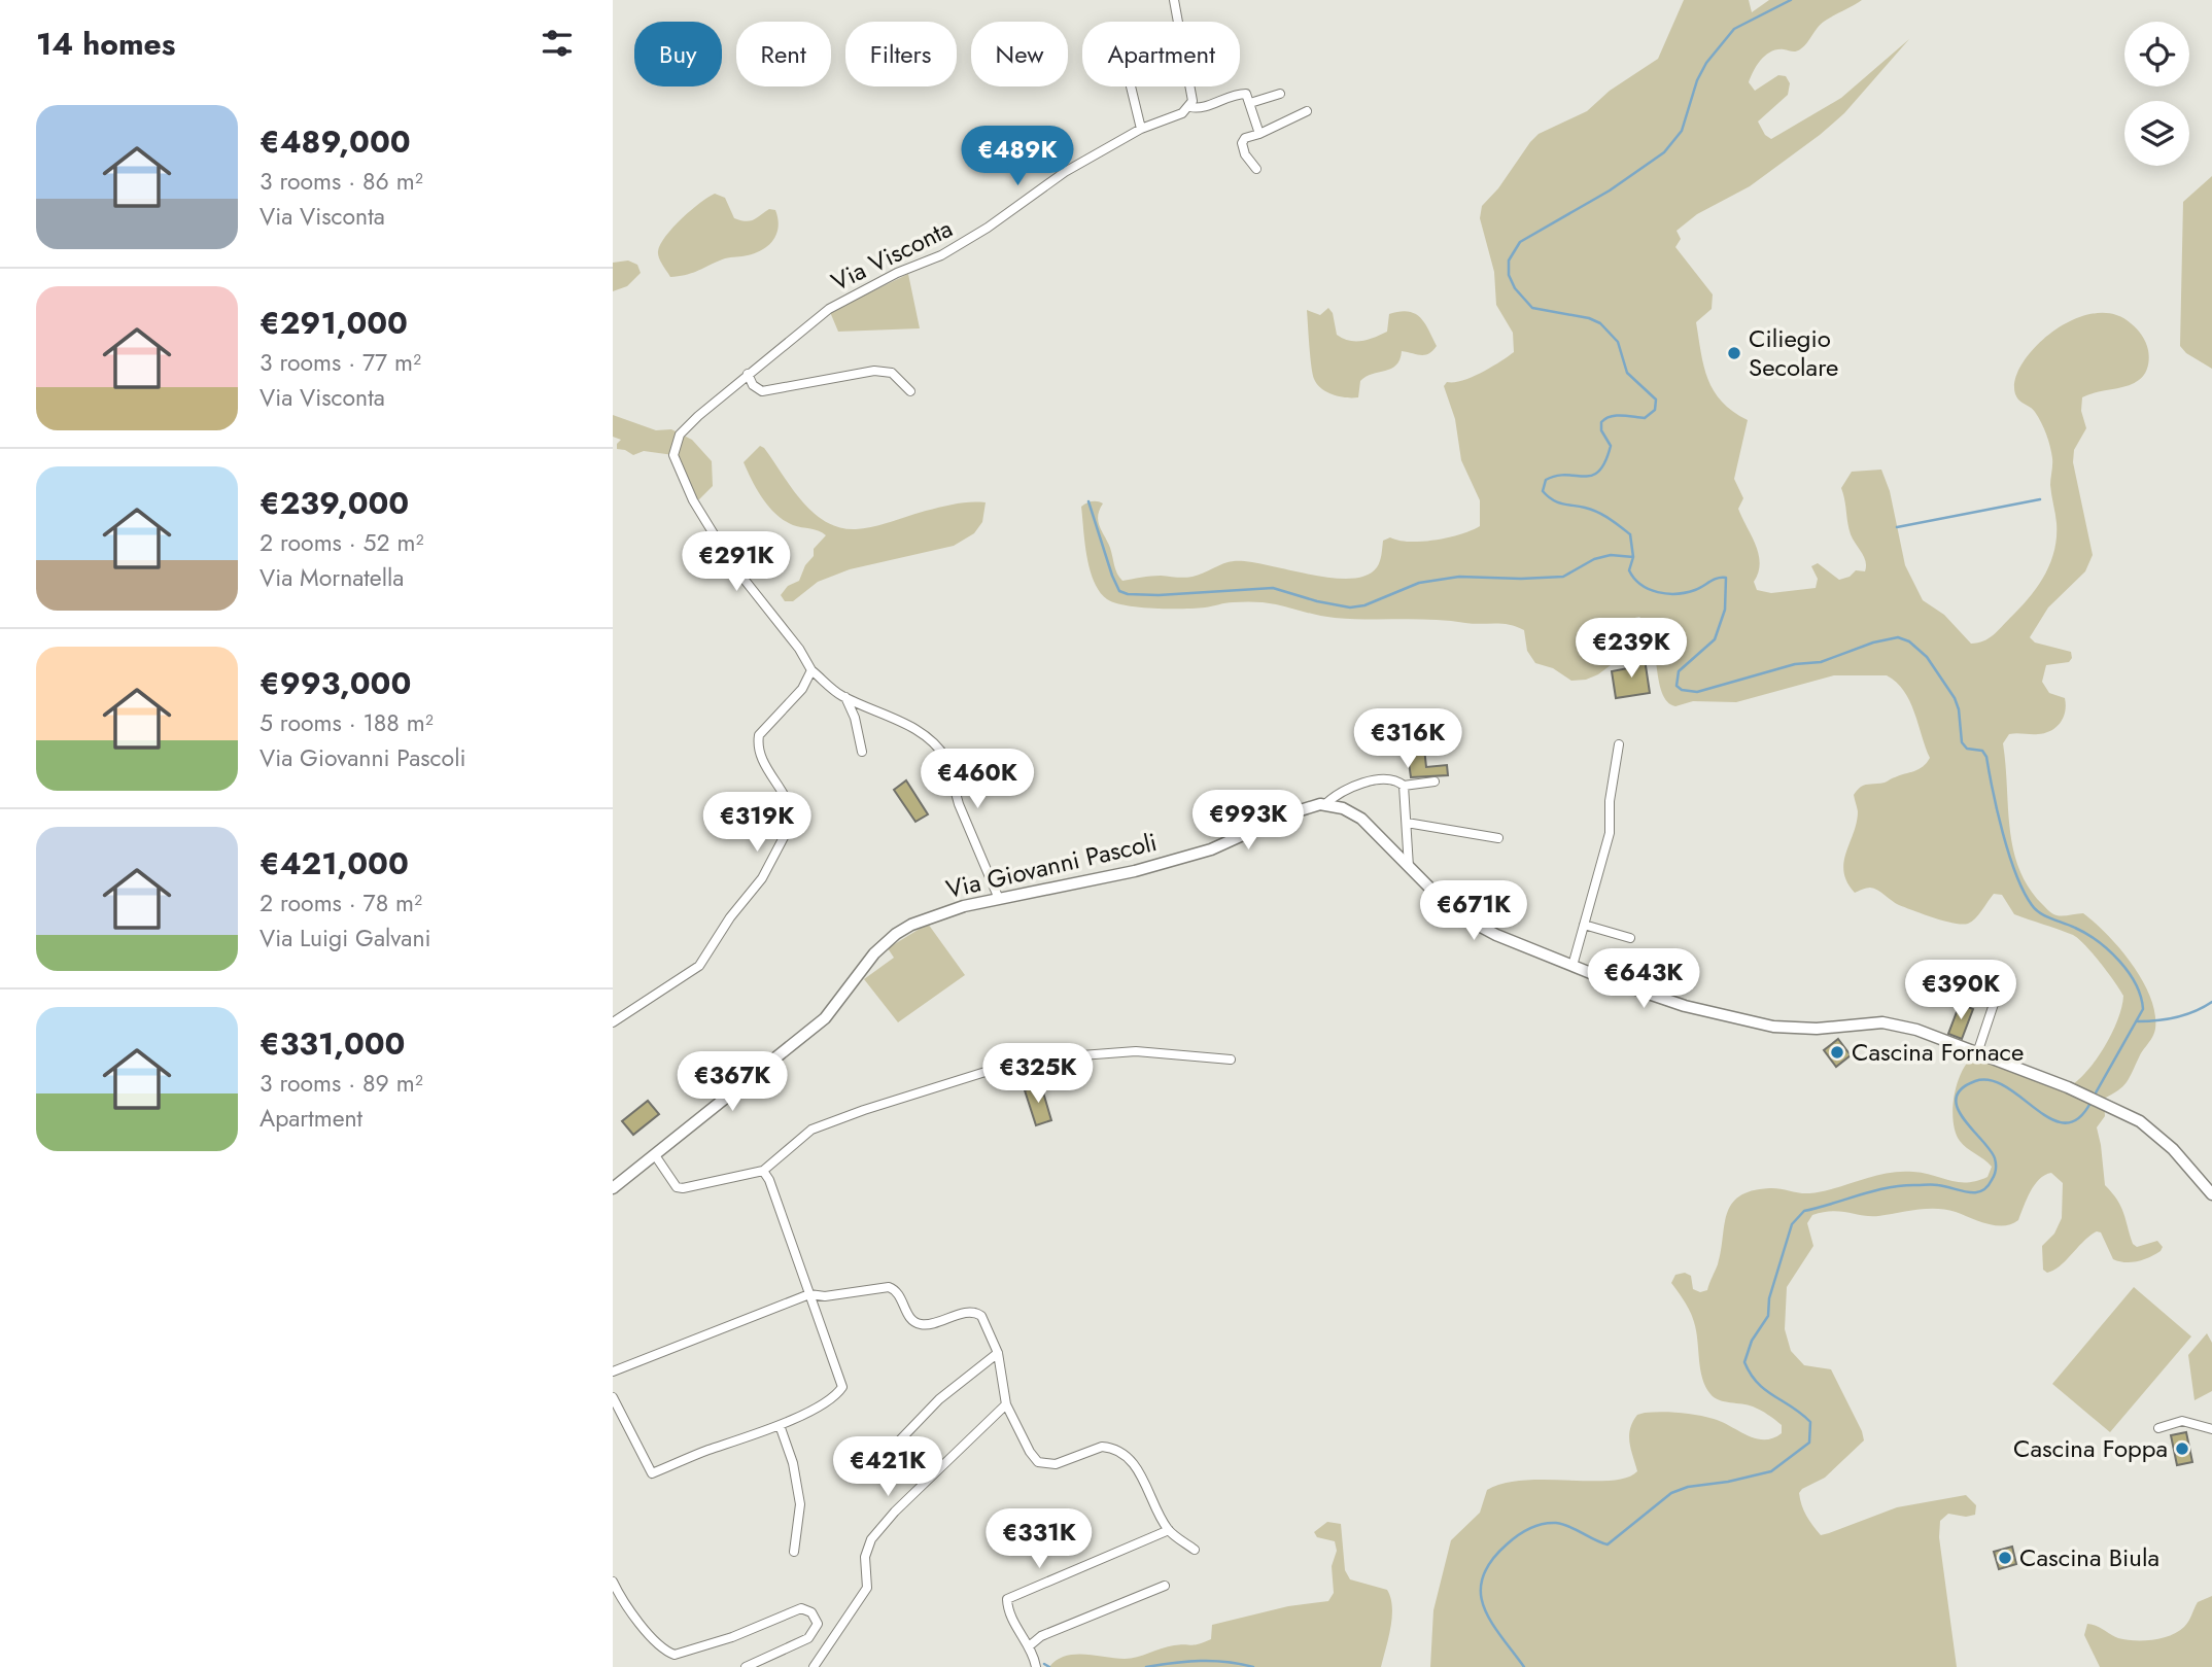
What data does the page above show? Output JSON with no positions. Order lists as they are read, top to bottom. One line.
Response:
{"streets":{"street":["Via Visconta","Via Giovanni Pascoli"]},"places":["Ciliegio Secolare","Cascina Fornace","Cascina Foppa","Cascina Biula"],"page":{"heading":"14 homes","chip":["Buy","Rent","Filters","New","Apartment"],"list":[{"name":"€489,000","note":"3 rooms · 86 m² · Via Visconta"},{"name":"€291,000","note":"3 rooms · 77 m² · Via Visconta"},{"name":"€239,000","note":"2 rooms · 52 m² · Via Mornatella"},{"name":"€993,000","note":"5 rooms · 188 m² · Via Giovanni Pascoli"},{"name":"€421,000","note":"2 rooms · 78 m² · Via Luigi Galvani"},{"name":"€331,000","note":"3 rooms · 89 m² · Apartment"}],"price":["€489K","€291K","€239K","€316K","€460K","€993K","€319K","€671K","€643K","€390K","€325K","€367K","€421K","€331K"]}}
